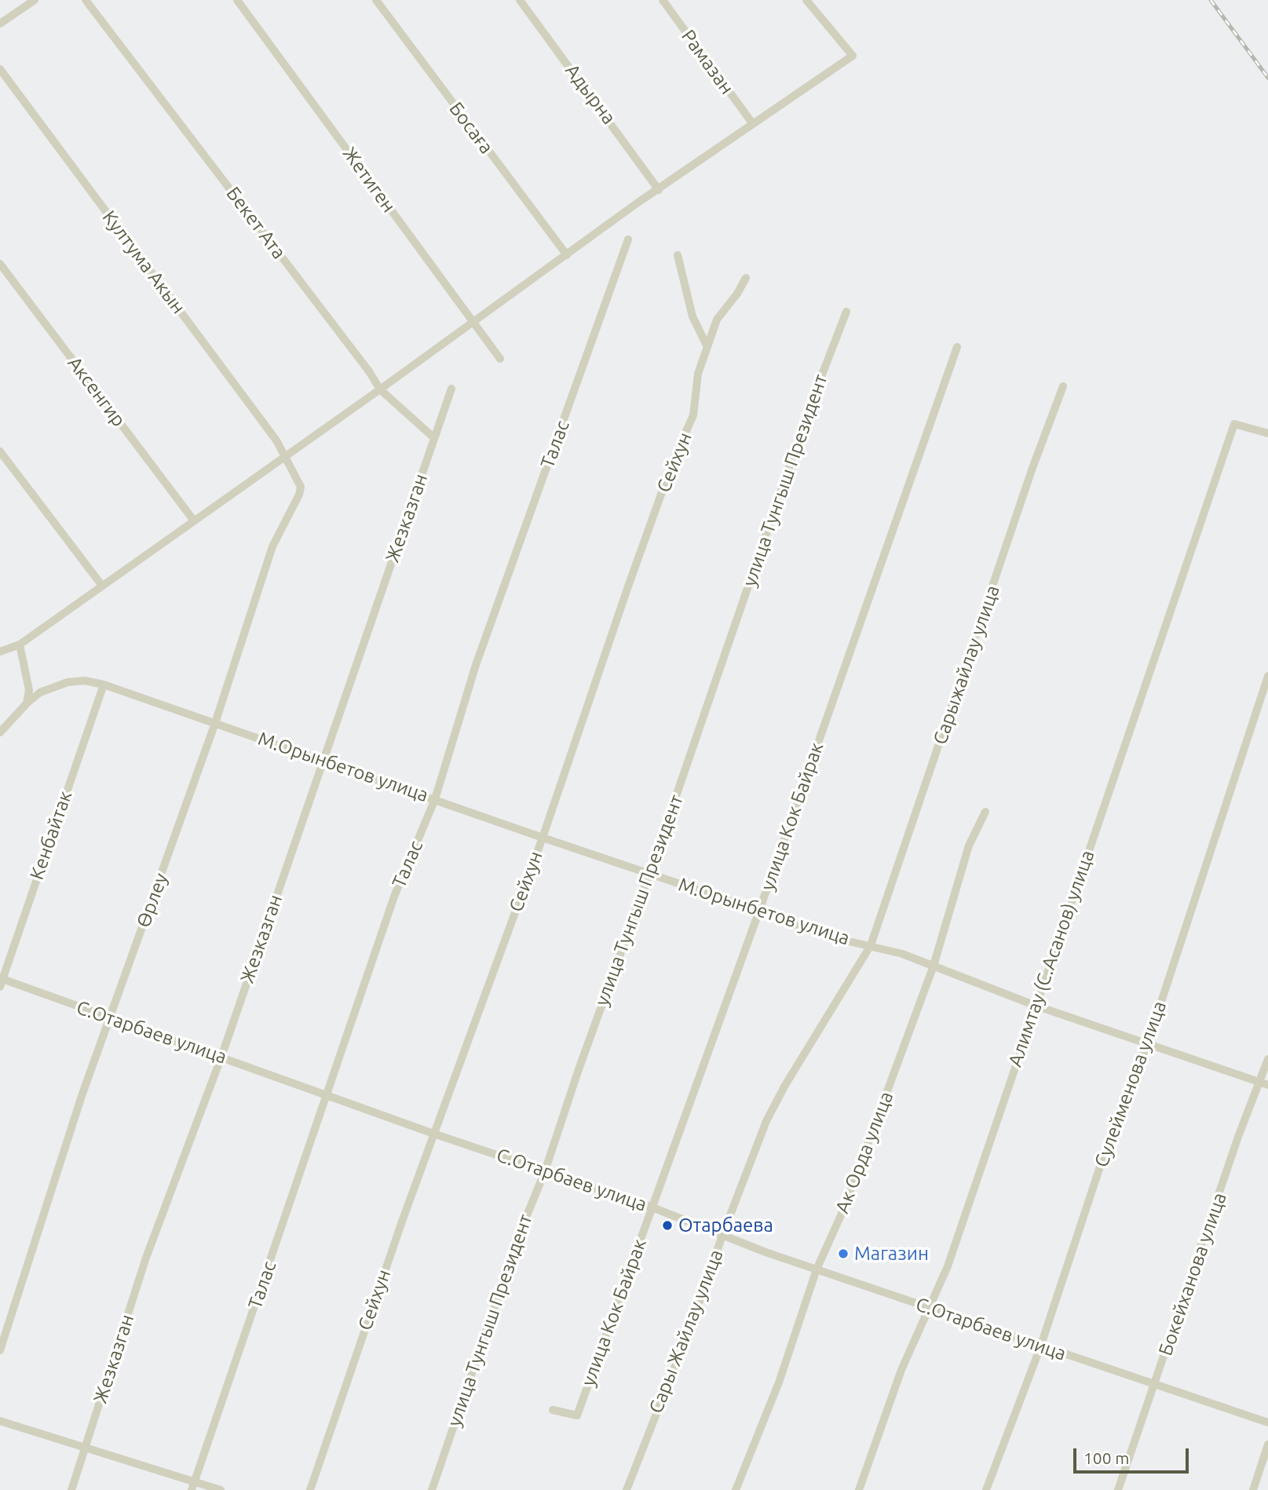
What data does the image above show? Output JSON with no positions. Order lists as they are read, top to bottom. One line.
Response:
{"streets":{"street":["Рамазан","Адырна","Босаға","Жетиген","Бекет Ата","Култума Акын","Аксенгир","Талас","Сейхун","улица Тунгыш Президент","Жезказган","Сарыжайлау улица","М.Орынбетов улица","улица Кок Байрак","Кенбайтак","Өрлеу","Алимтау (С.Асанов) улица","С.Отарбаев улица","Сулейменова улица","Ак Орда улица","Бокейханова улица","Сары Жайлау улица"]},"crossings":[["Бекет Ата","Жезказган"],["Култума Акын","Өрлеу"],["Талас","М.Орынбетов улица"],["Талас","С.Отарбаев улица"],["Сейхун","М.Орынбетов улица"],["Сейхун","С.Отарбаев улица"],["улица Тунгыш Президент","М.Орынбетов улица"],["улица Тунгыш Президент","С.Отарбаев улица"],["Жезказган","М.Орынбетов улица"],["Жезказган","С.Отарбаев улица"],["Сарыжайлау улица","М.Орынбетов улица"],["Сарыжайлау улица","Сары Жайлау улица"],["М.Орынбетов улица","улица Кок Байрак"],["М.Орынбетов улица","Кенбайтак"],["М.Орынбетов улица","Өрлеу"],["М.Орынбетов улица","Алимтау (С.Асанов) улица"],["М.Орынбетов улица","Сулейменова улица"],["М.Орынбетов улица","Ак Орда улица"],["М.Орынбетов улица","Бокейханова улица"],["улица Кок Байрак","С.Отарбаев улица"],["Кенбайтак","С.Отарбаев улица"],["Өрлеу","С.Отарбаев улица"],["Алимтау (С.Асанов) улица","С.Отарбаев улица"],["С.Отарбаев улица","Сулейменова улица"],["С.Отарбаев улица","Ак Орда улица"],["С.Отарбаев улица","Бокейханова улица"],["С.Отарбаев улица","Сары Жайлау улица"]],"places":["Отарбаева","Магазин"],"scale_bar":"100 m"}
